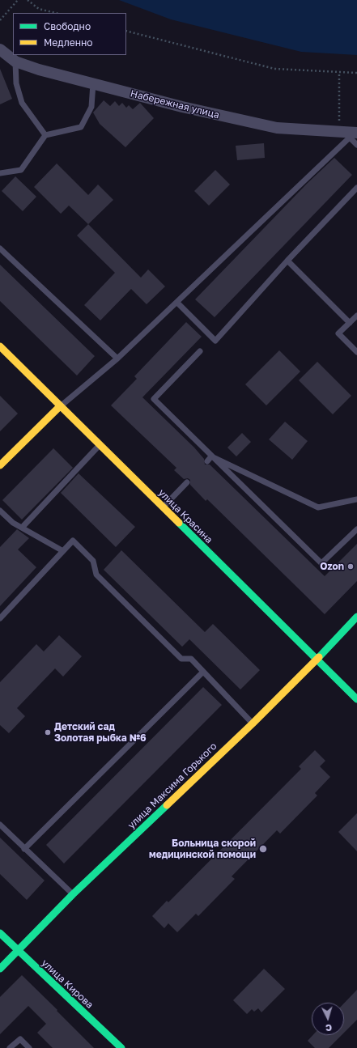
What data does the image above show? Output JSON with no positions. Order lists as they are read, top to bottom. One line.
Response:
{"streets":{"street":["Набережная улица","улица Красина","улица Максима Горького","улица Кирова"]},"crossings":[["улица Красина","улица Максима Горького"],["улица Максима Горького","улица Кирова"]],"places":["Ozon","Детский сад Золотая рыбка №6","Больница скорой медицинской помощи"],"legend":["Свободно","Медленно"],"north":"bottom"}
